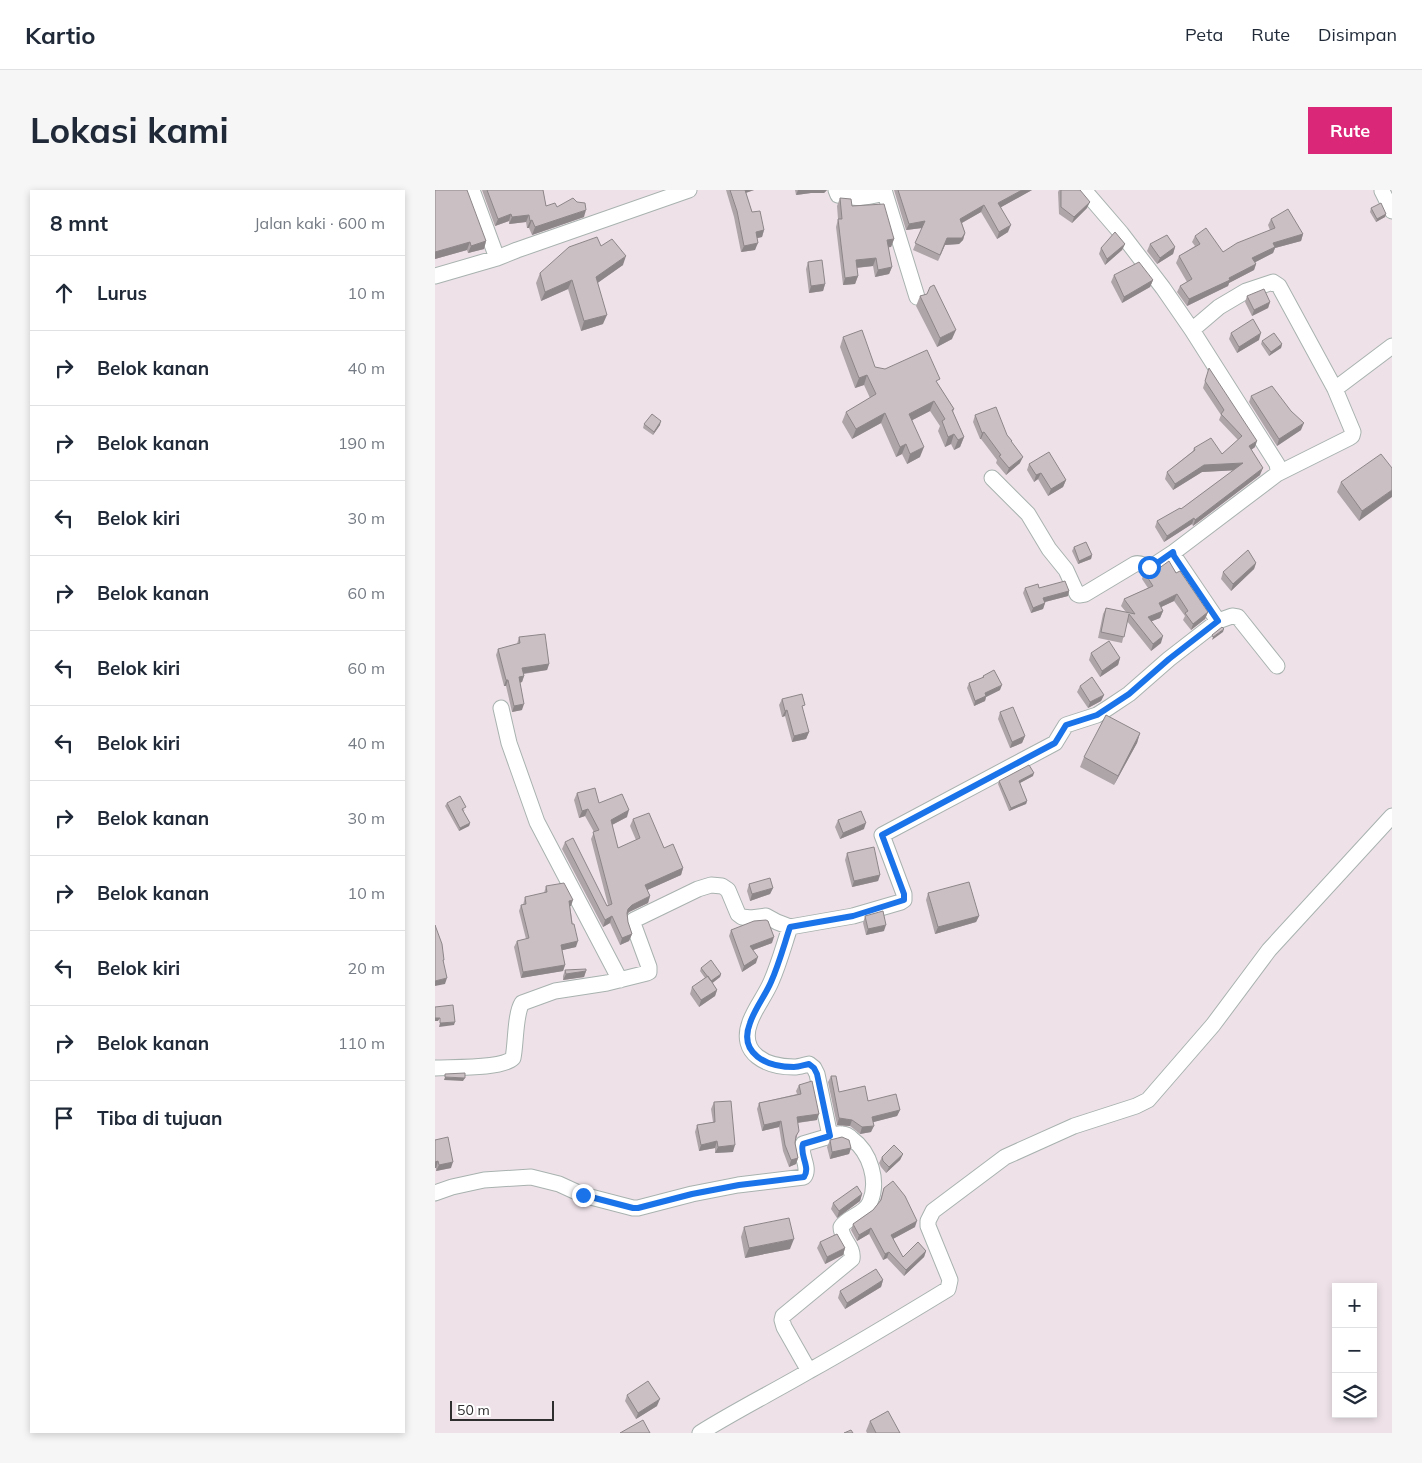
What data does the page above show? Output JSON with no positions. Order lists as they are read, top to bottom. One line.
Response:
{"scale_bar":"50 m","page":{"header":"Kartio","nav":["Peta","Rute","Disimpan"],"buttons":"Rute","title":"Lokasi kami","heading":["8 mnt","Jalan kaki · 600 m"],"list":[["Lurus","10 m"],["Belok kanan","40 m"],["Belok kanan","190 m"],["Belok kiri","30 m"],["Belok kanan","60 m"],["Belok kiri","60 m"],["Belok kiri","40 m"],["Belok kanan","30 m"],["Belok kanan","10 m"],["Belok kiri","20 m"],["Belok kanan","110 m"],"Tiba di tujuan"],"map_buttons":["+","−"],"scale":"50 m"}}
